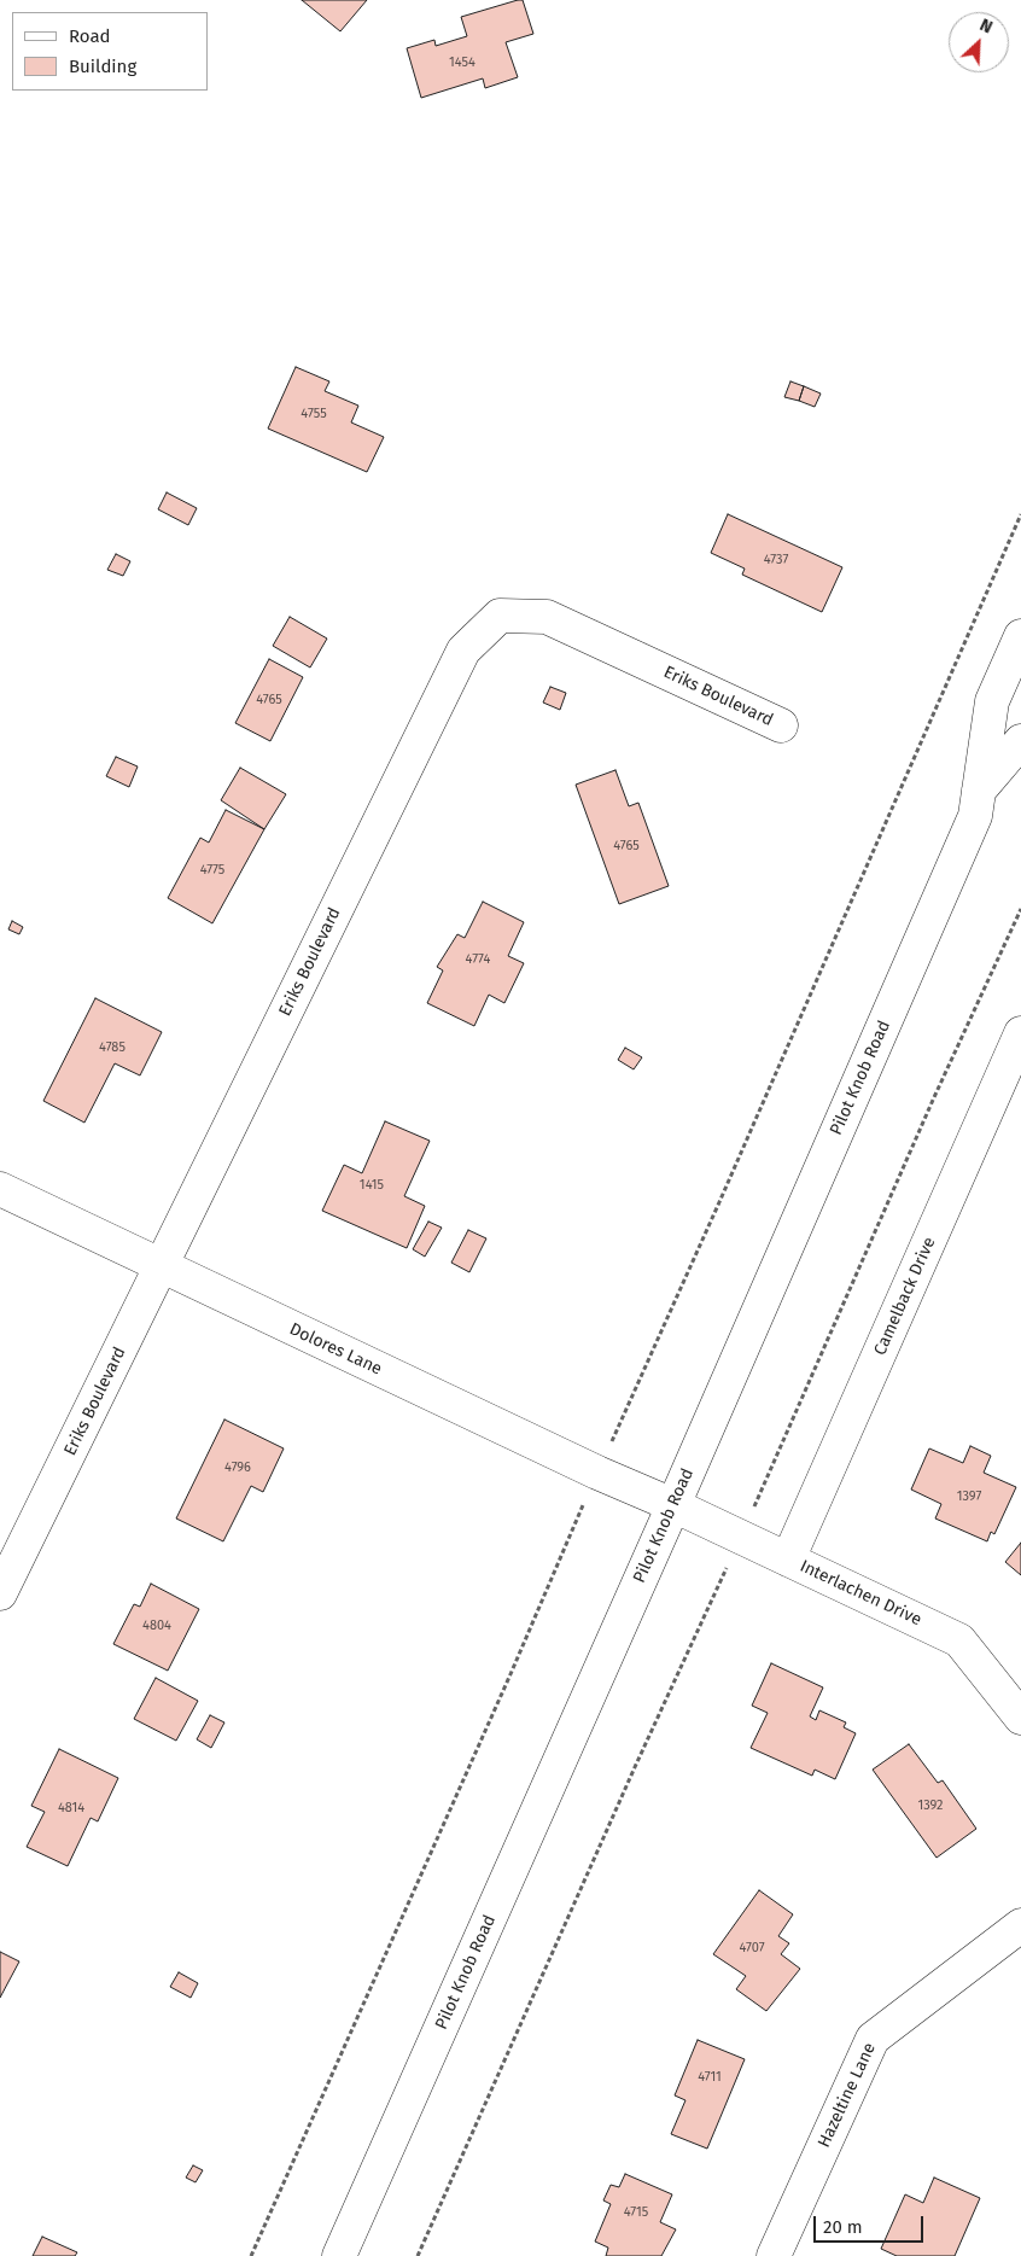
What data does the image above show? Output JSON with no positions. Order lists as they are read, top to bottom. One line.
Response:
{"streets":{"street":["Eriks Boulevard","Pilot Knob Road","Camelback Drive","Dolores Lane","Interlachen Drive","Hazeltine Lane"]},"crossings":[["Eriks Boulevard","Dolores Lane"],["Pilot Knob Road","Dolores Lane"],["Pilot Knob Road","Interlachen Drive"],["Camelback Drive","Interlachen Drive"],["Dolores Lane","Interlachen Drive"]],"house_numbers":["1454","4755","4737","4765","4765","4775","4774","4785","1415","4796","1397","4804","1392","4814","4707","4711","4715"],"legend":["Road","Building"],"scale_bar":"20 m","north":"top right"}
